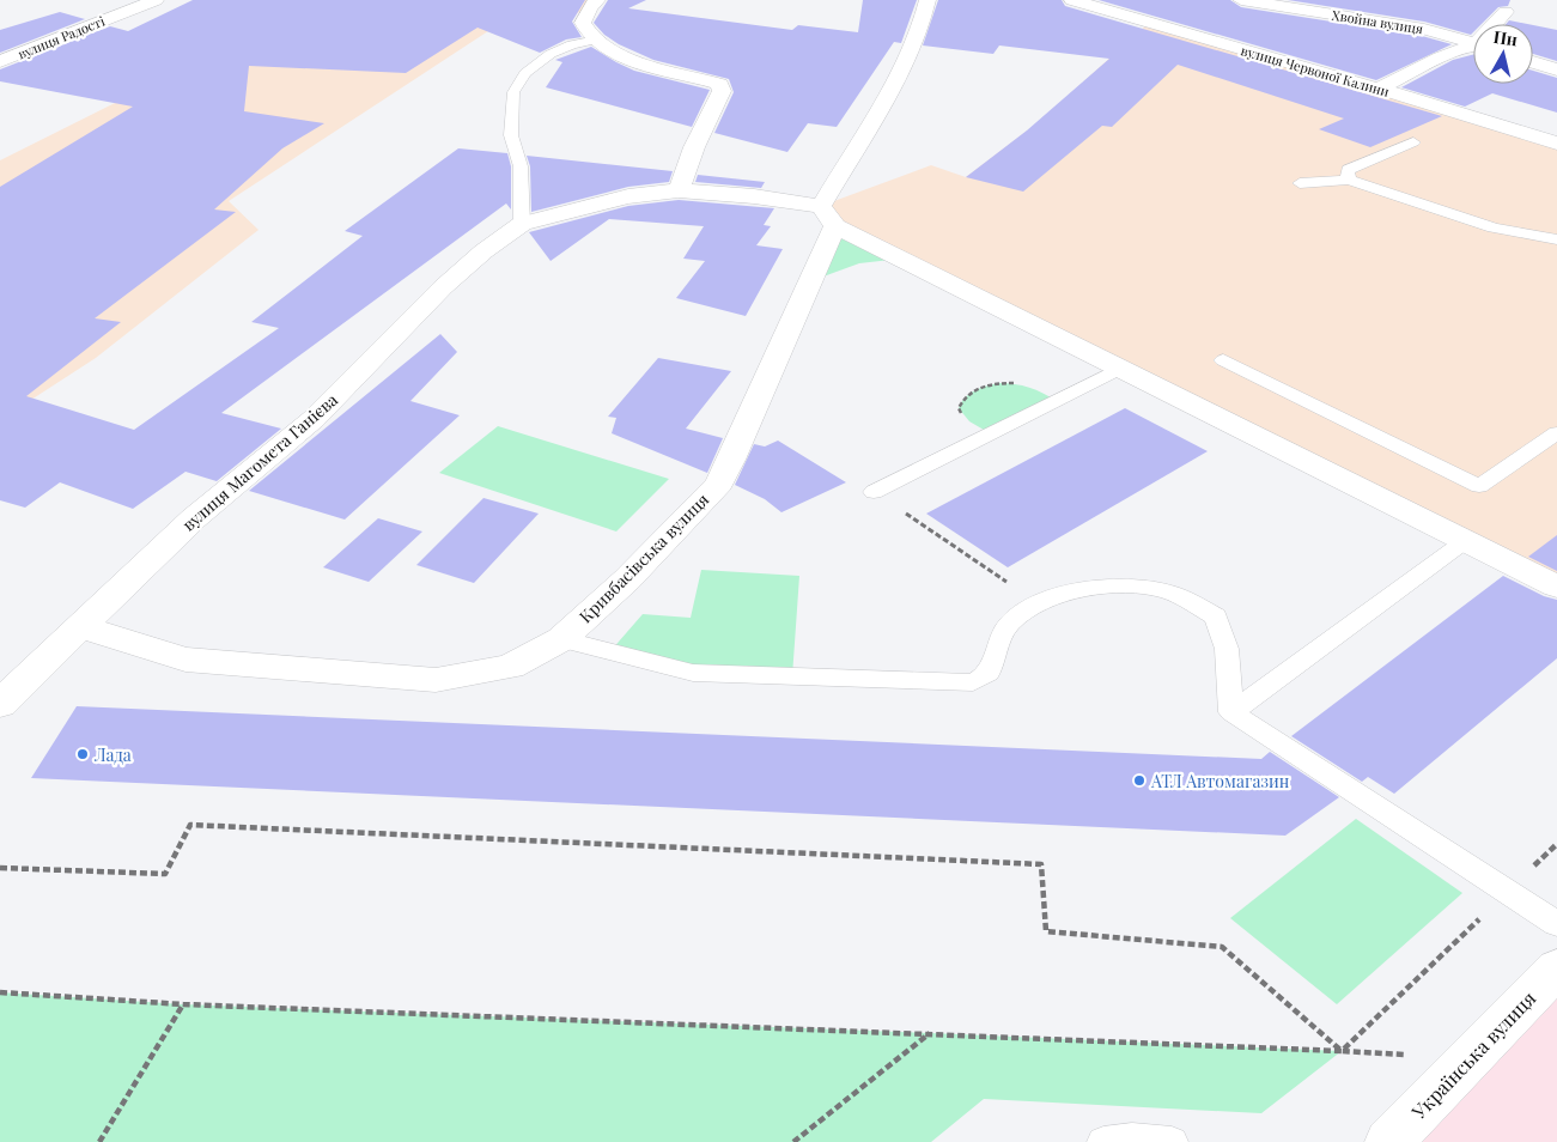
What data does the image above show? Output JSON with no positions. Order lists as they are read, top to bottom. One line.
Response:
{"streets":{"street":["Хвойна вулиця","вулиця Радості","вулиця Червоної Калини","вулиця Магомета Ганієва","Кривбасівська вулиця","Українська вулиця"]},"crossings":[["вулиця Магомета Ганієва","Кривбасівська вулиця"]],"places":["Лада","АТЛ Автомагазин"],"north":"top"}
